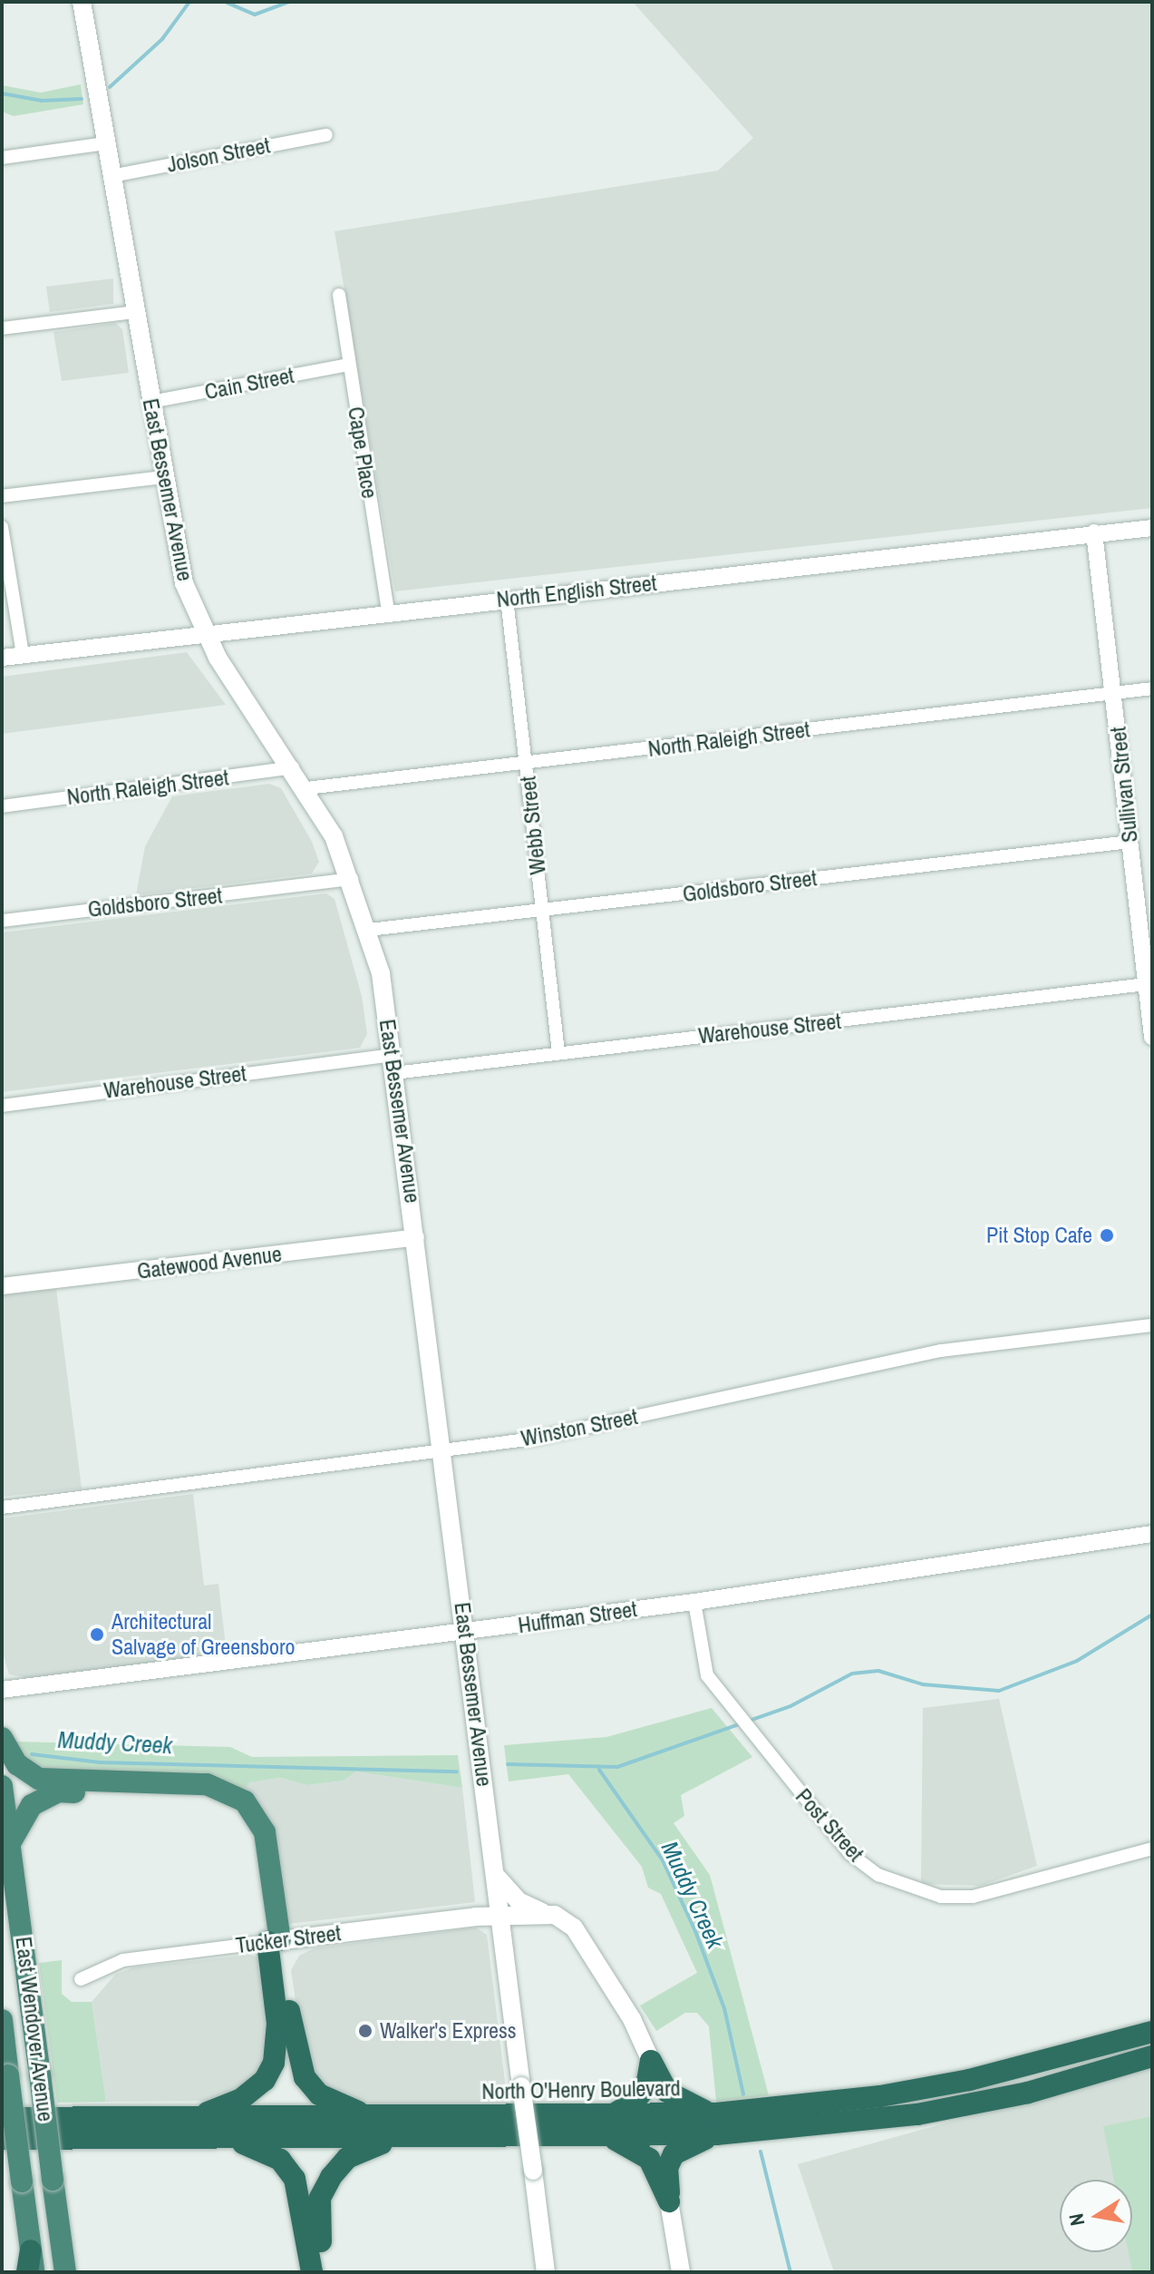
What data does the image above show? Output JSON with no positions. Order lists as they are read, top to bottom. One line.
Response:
{"streets":{"highway":["East Wendover Avenue","North O'Henry Boulevard"],"main road":["East Bessemer Avenue","Tucker Street"],"street":["Jolson Street","Cain Street","Cape Place","North English Street","North Raleigh Street","Sullivan Street","Webb Street","Goldsboro Street","Warehouse Street","Gatewood Avenue","Winston Street","Huffman Street","Post Street"]},"crossings":[["Jolson Street","East Bessemer Avenue"],["Cain Street","Cape Place"],["Cain Street","East Bessemer Avenue"],["Cape Place","North English Street"],["East Bessemer Avenue","North English Street"],["East Bessemer Avenue","North Raleigh Street"],["East Bessemer Avenue","Goldsboro Street"],["East Bessemer Avenue","Warehouse Street"],["East Bessemer Avenue","Gatewood Avenue"],["East Bessemer Avenue","Winston Street"],["East Bessemer Avenue","Huffman Street"],["East Bessemer Avenue","Tucker Street"],["North English Street","Sullivan Street"],["North English Street","Webb Street"],["North Raleigh Street","Sullivan Street"],["North Raleigh Street","Webb Street"],["Sullivan Street","Goldsboro Street"],["Sullivan Street","Warehouse Street"],["Webb Street","Goldsboro Street"],["Webb Street","Warehouse Street"],["Huffman Street","Post Street"]],"water":["Muddy Creek"],"places":["Pit Stop Cafe","Architectural Salvage of Greensboro","Walker's Express"],"north":"left"}
